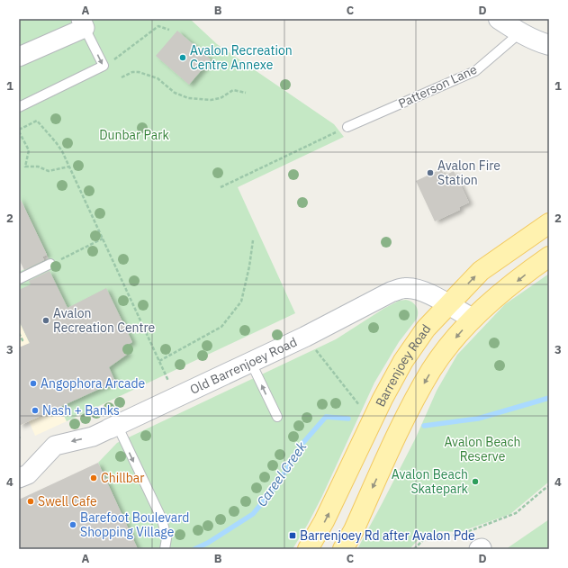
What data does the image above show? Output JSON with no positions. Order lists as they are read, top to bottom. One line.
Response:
{"streets":{"main road":["Barrenjoey Road"],"street":["Old Barrenjoey Road"],"lane":["Patterson Lane"]},"crossings":[["Old Barrenjoey Road","Barrenjoey Road"]],"water":["Careel Creek"],"parks":["Dunbar Park","Avalon Beach Reserve"],"places":{"other":["Avalon Recreation Centre Annexe","Avalon Fire Station","Avalon Recreation Centre","Angophora Arcade","Nash + Banks","Chillbar","Avalon Beach Skatepark","Swell Cafe","Barefoot Boulevard Shopping Village"],"transit":["Barrenjoey Rd after Avalon Pde"]},"grid":{"columns":["A","B","C","D"],"rows":["1","2","3","4"]}}
